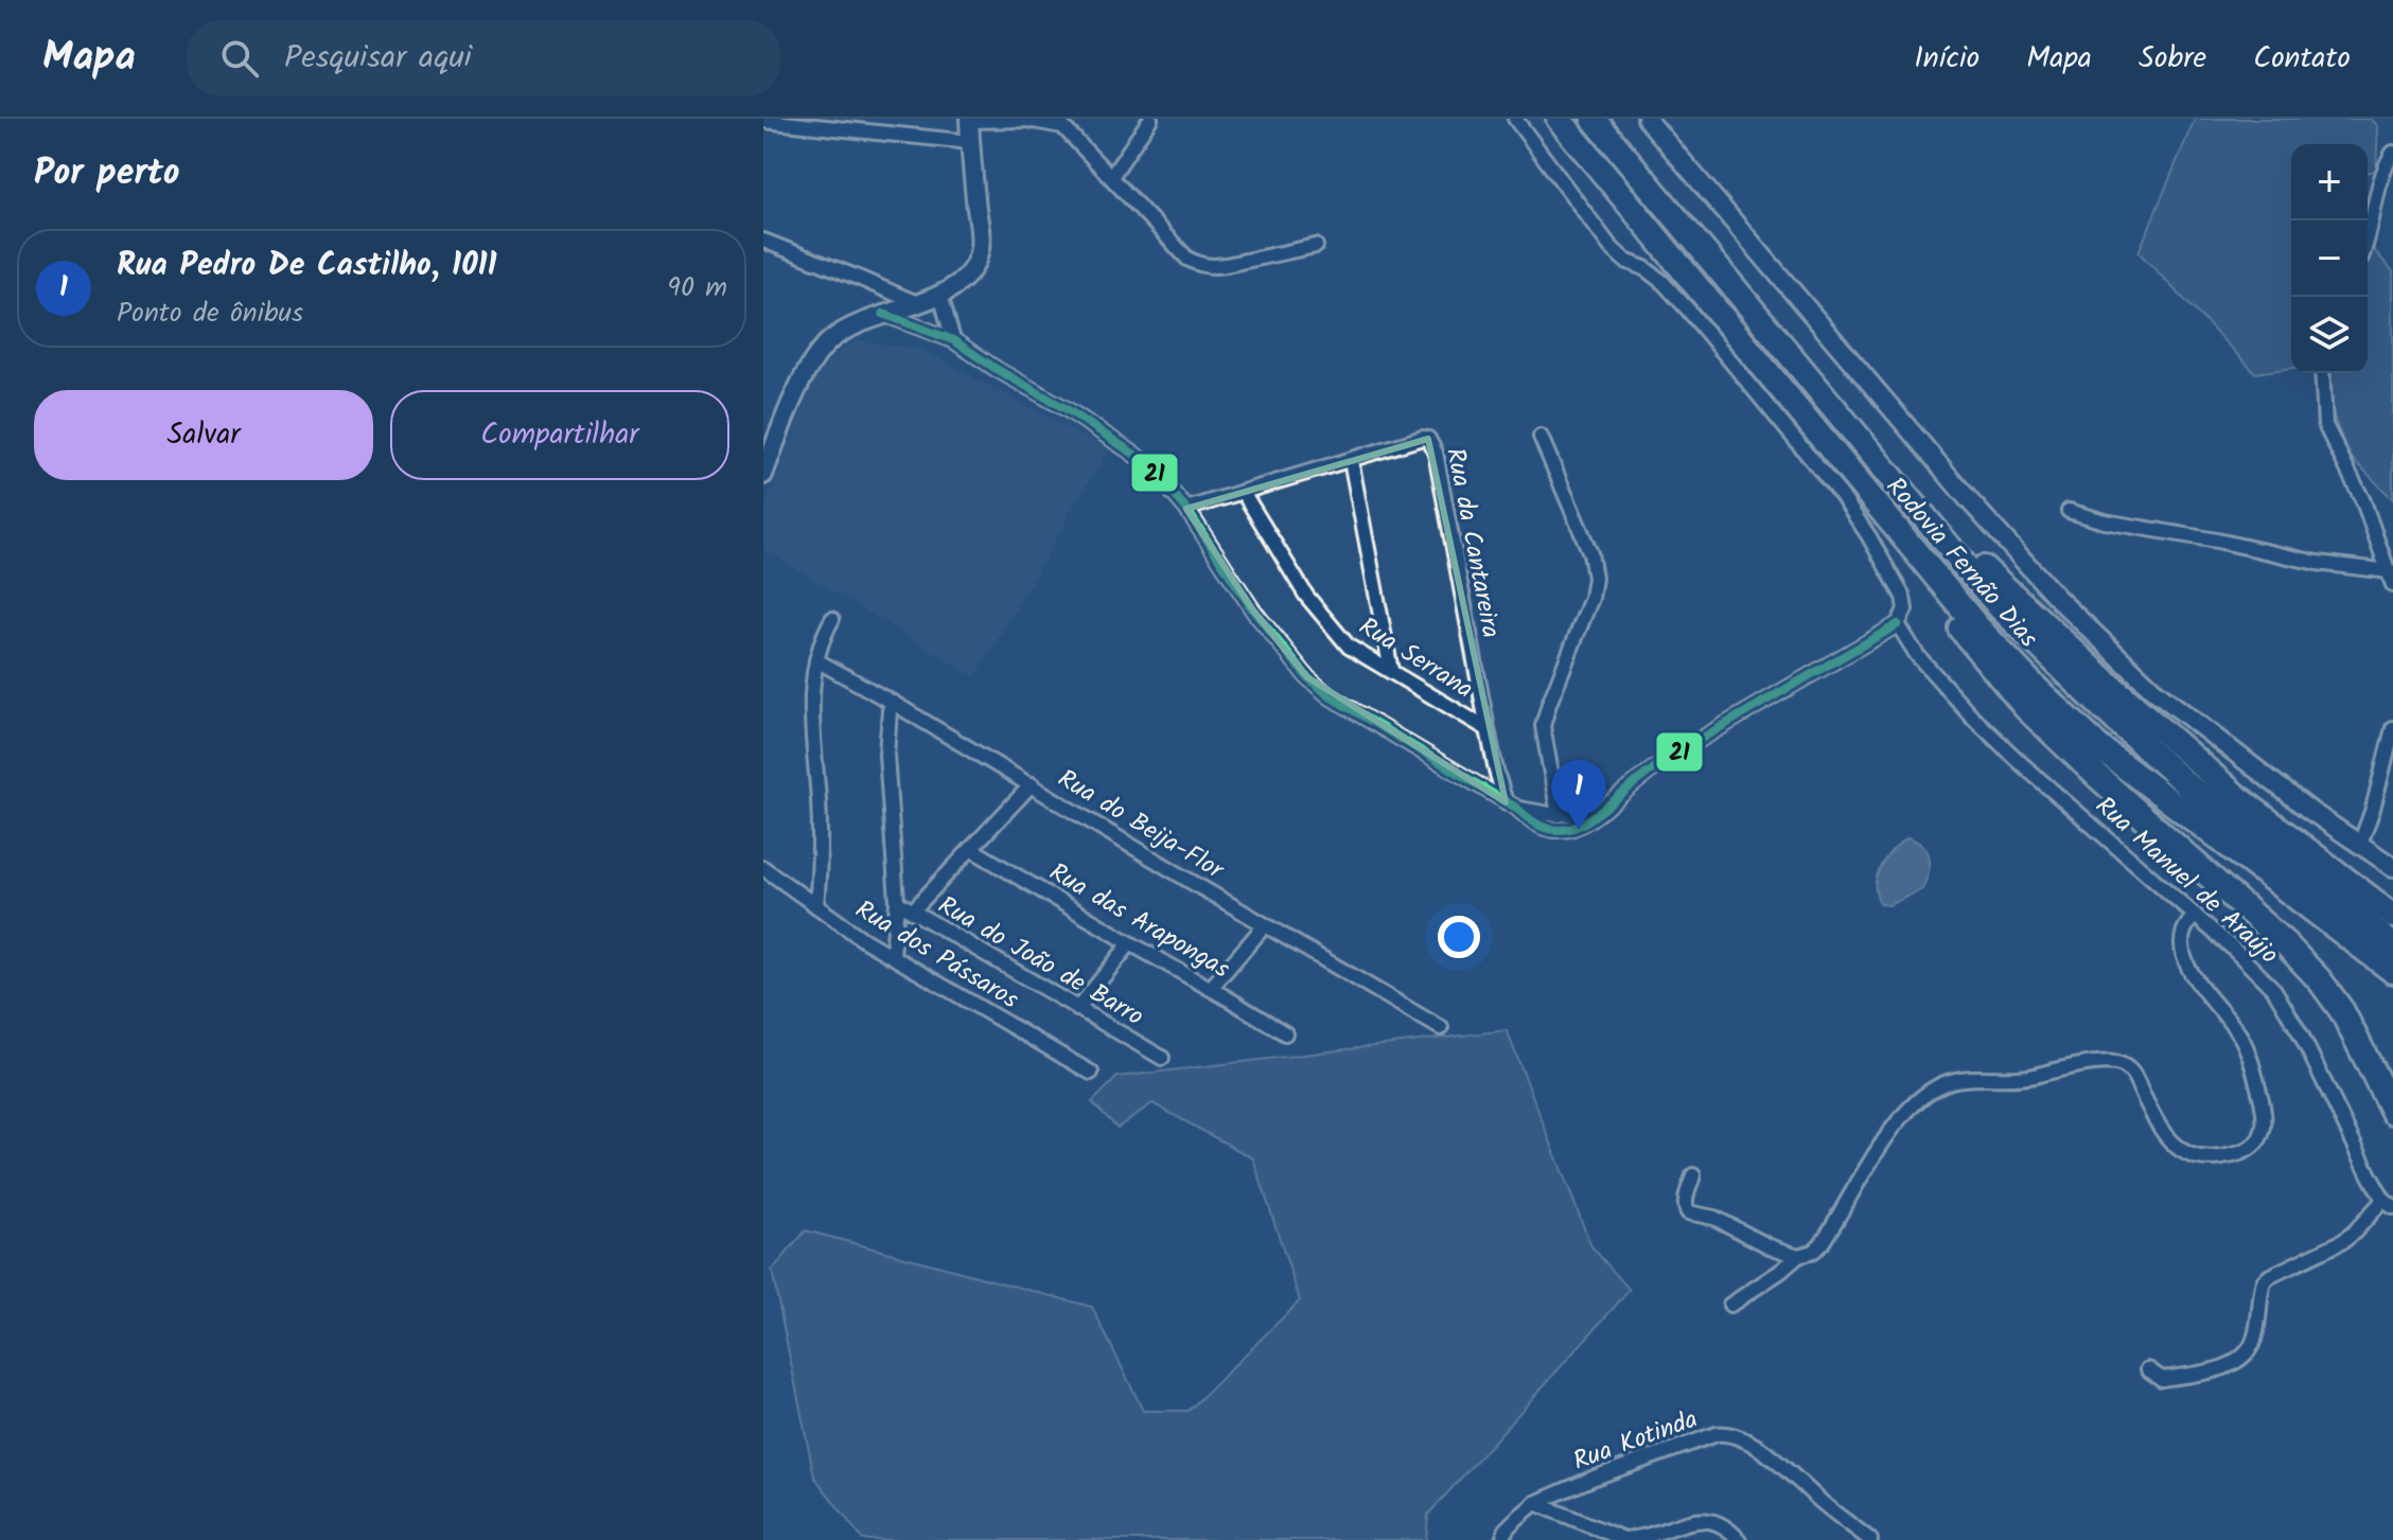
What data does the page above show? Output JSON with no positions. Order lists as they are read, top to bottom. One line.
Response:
{"streets":{"highway":["Rodovia Fernão Dias"],"street":["Rua da Cantareira","Rua Serrana","Rua do Beija-Flor","Rua Manuel de Araújo","Rua das Arapongas","Rua dos Pássaros","Rua do João de Barro","Rua Kotinda"]},"crossings":[["Rua da Cantareira","Rua Serrana"]],"lines":["transit line 21"],"page":{"header":"Mapa","search":"Pesquisar aqui","nav":["Início","Mapa","Sobre","Contato"],"heading":"Por perto","map_buttons":["+","−"],"list":[{"mark":"1","name":"Rua Pedro De Castilho, 1011","note":"Ponto de ônibus","value":"90 m"}],"buttons":["Salvar","Compartilhar"],"pins":"1"}}
